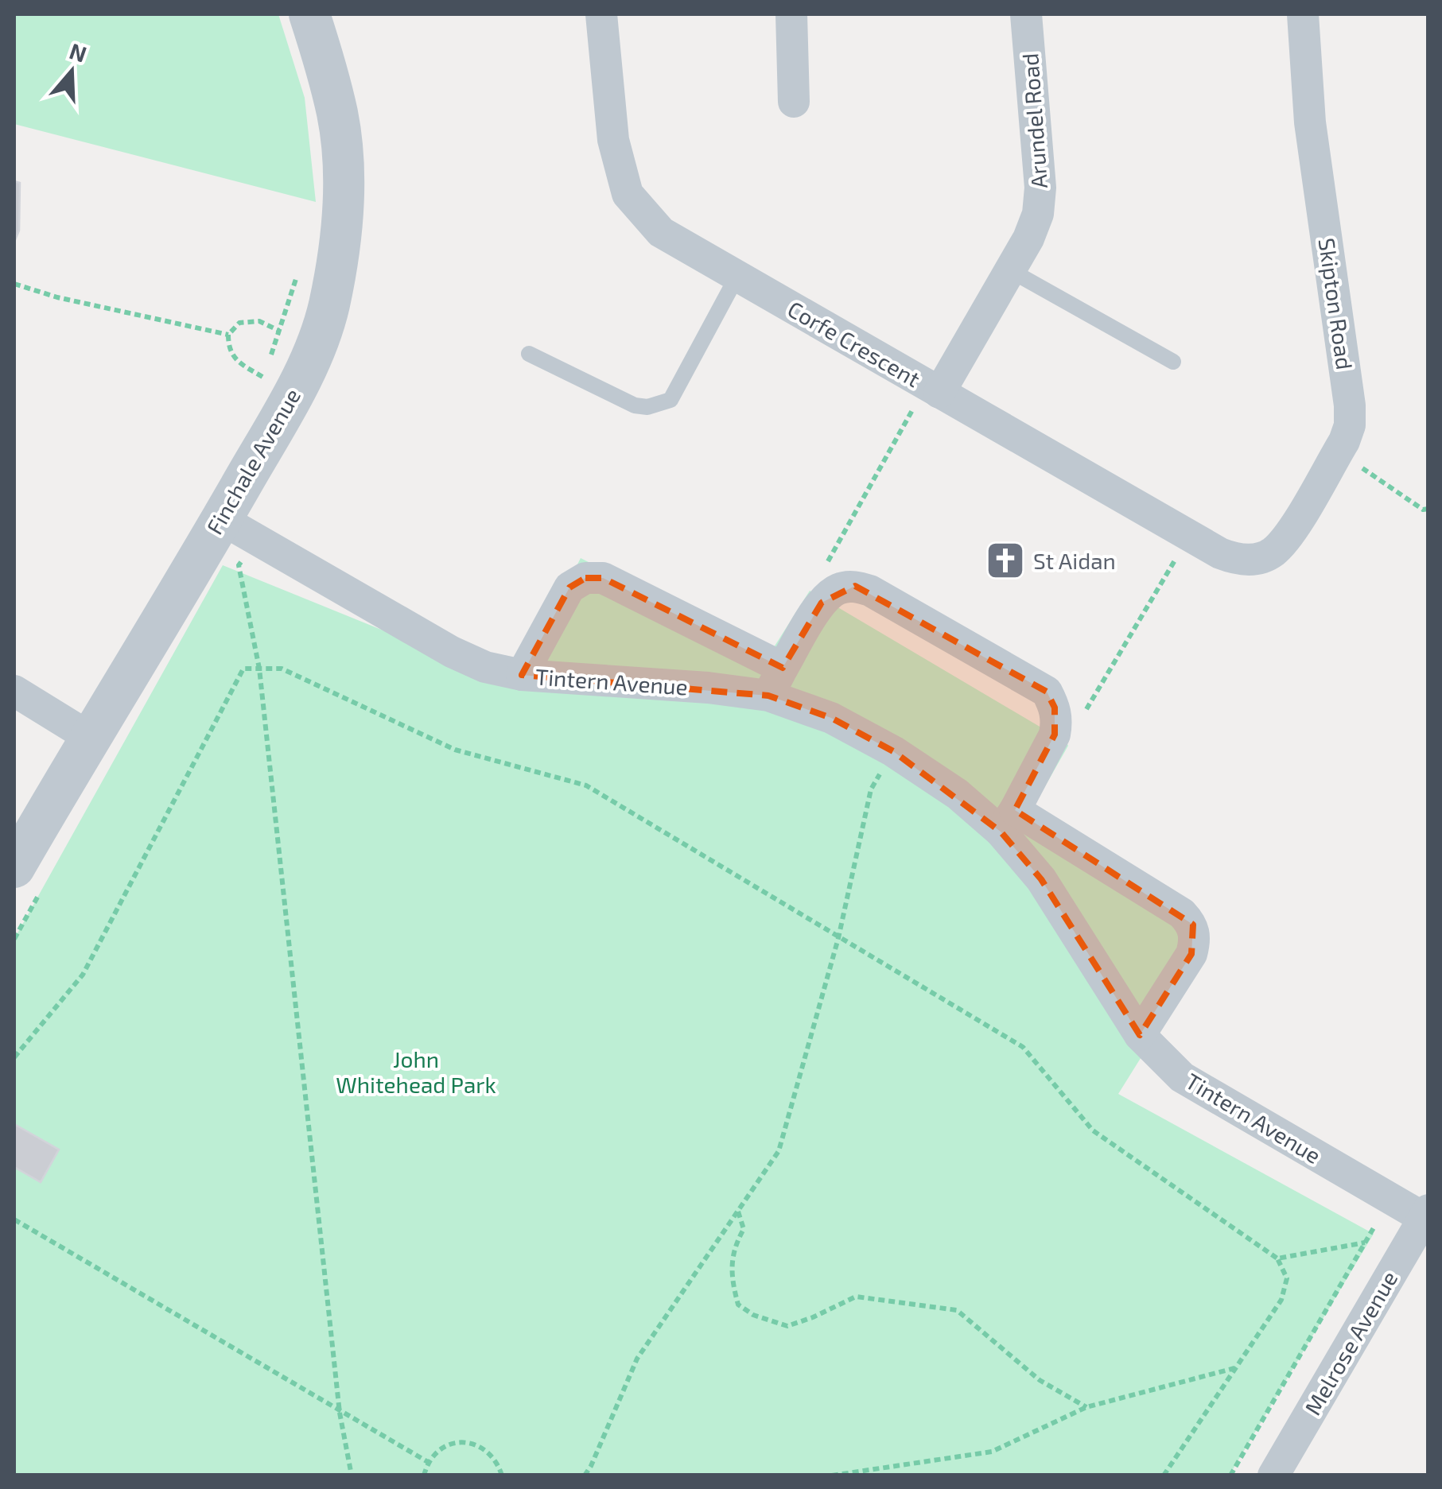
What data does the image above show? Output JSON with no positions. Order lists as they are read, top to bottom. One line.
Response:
{"streets":{"street":["Arundel Road","Skipton Road","Corfe Crescent","Finchale Avenue","Tintern Avenue","Melrose Avenue"]},"crossings":[["Arundel Road","Corfe Crescent"],["Skipton Road","Corfe Crescent"],["Finchale Avenue","Tintern Avenue"],["Tintern Avenue","Melrose Avenue"]],"parks":["John Whitehead Park"],"places":{"church":["St Aidan"]},"north":"top"}
